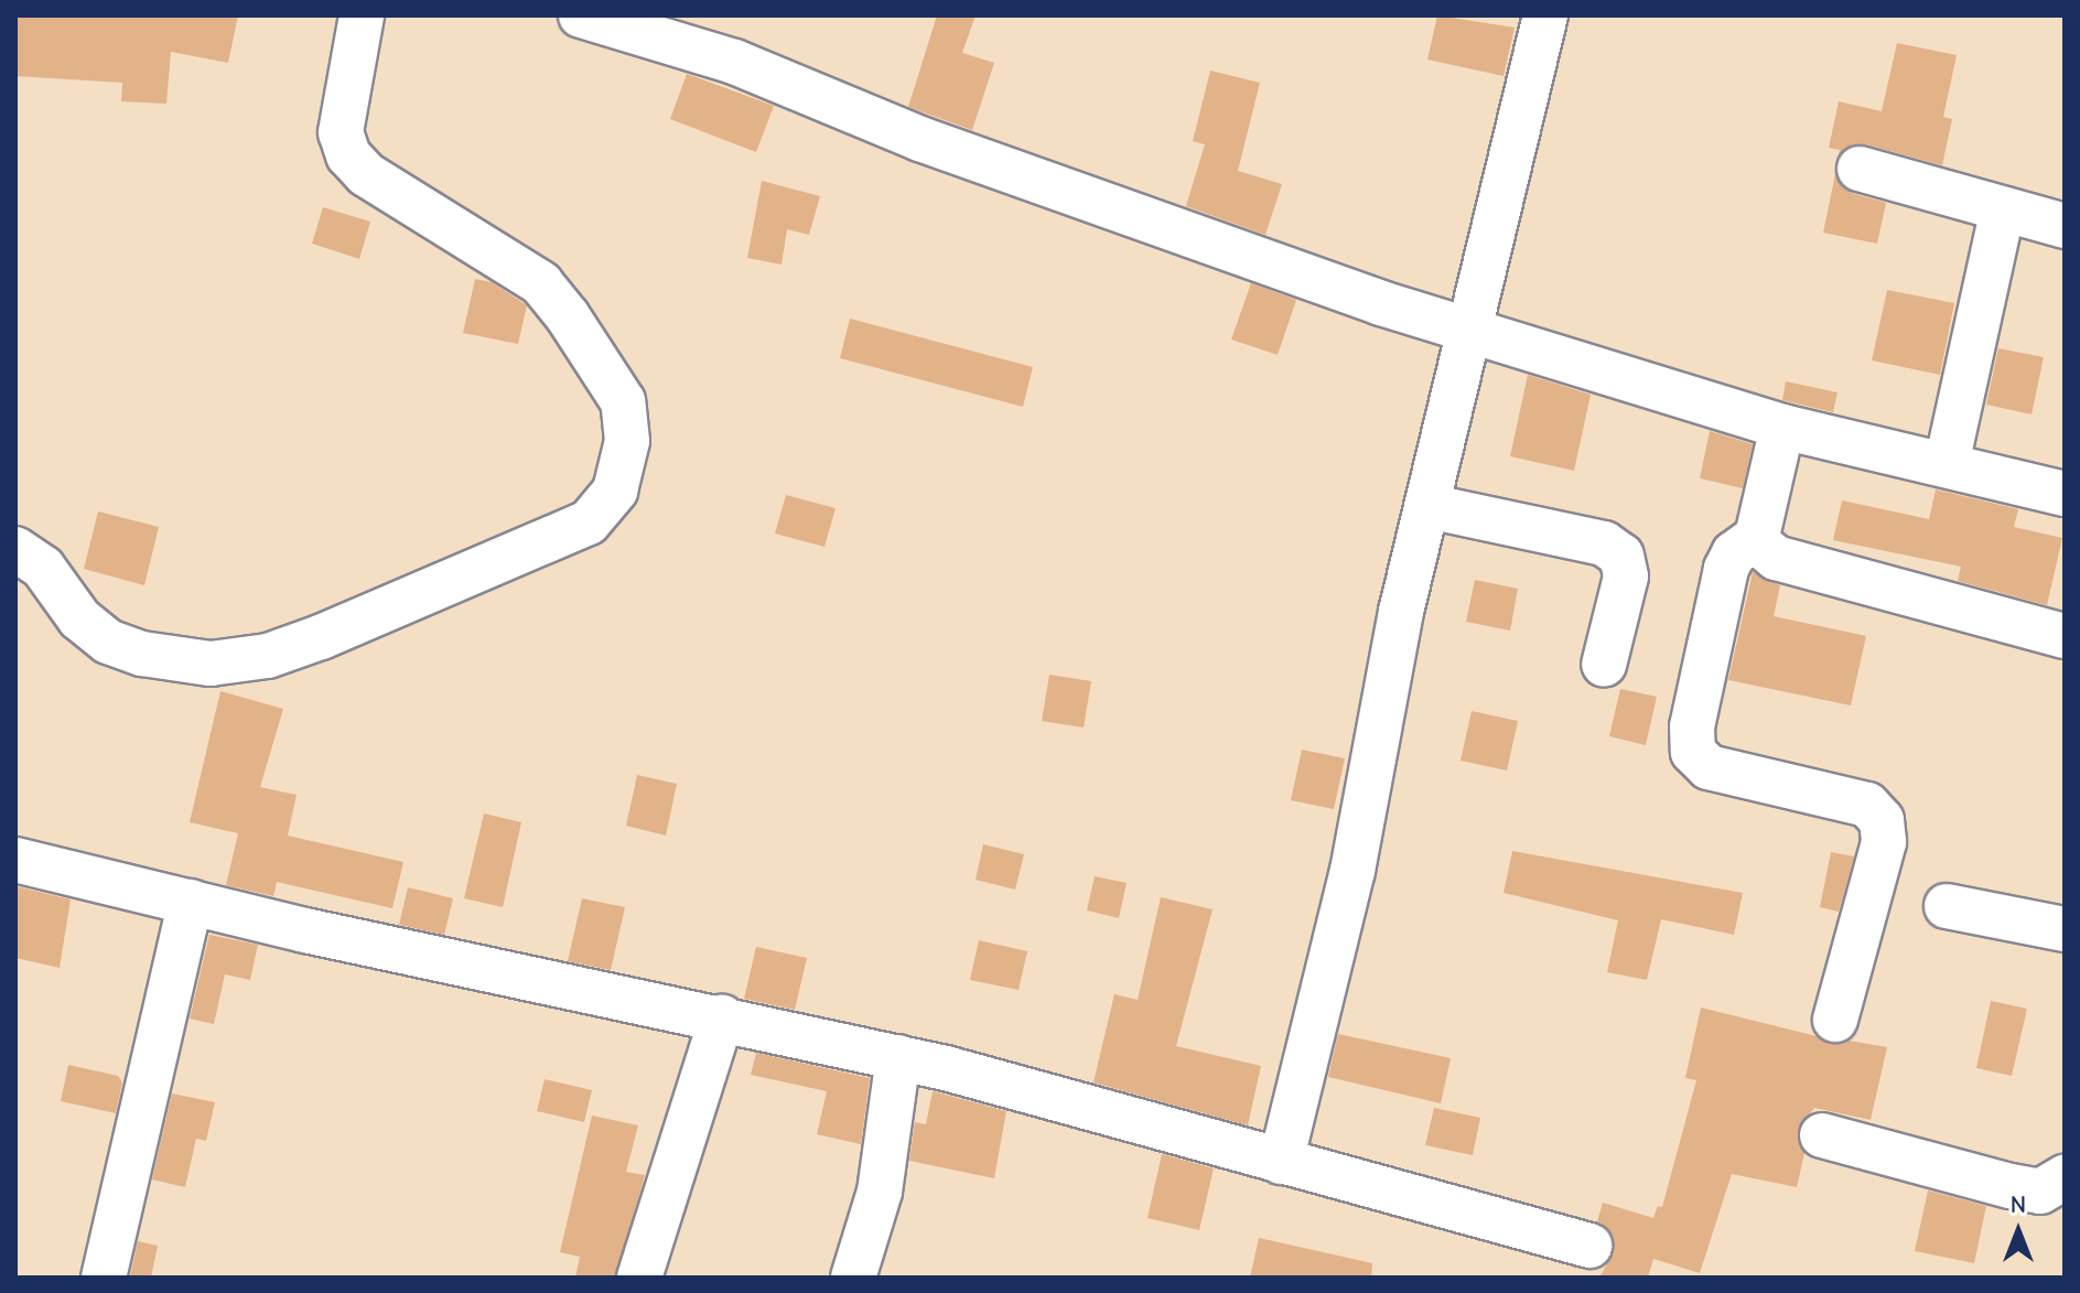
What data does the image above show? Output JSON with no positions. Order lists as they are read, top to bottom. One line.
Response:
{"north":"top"}
